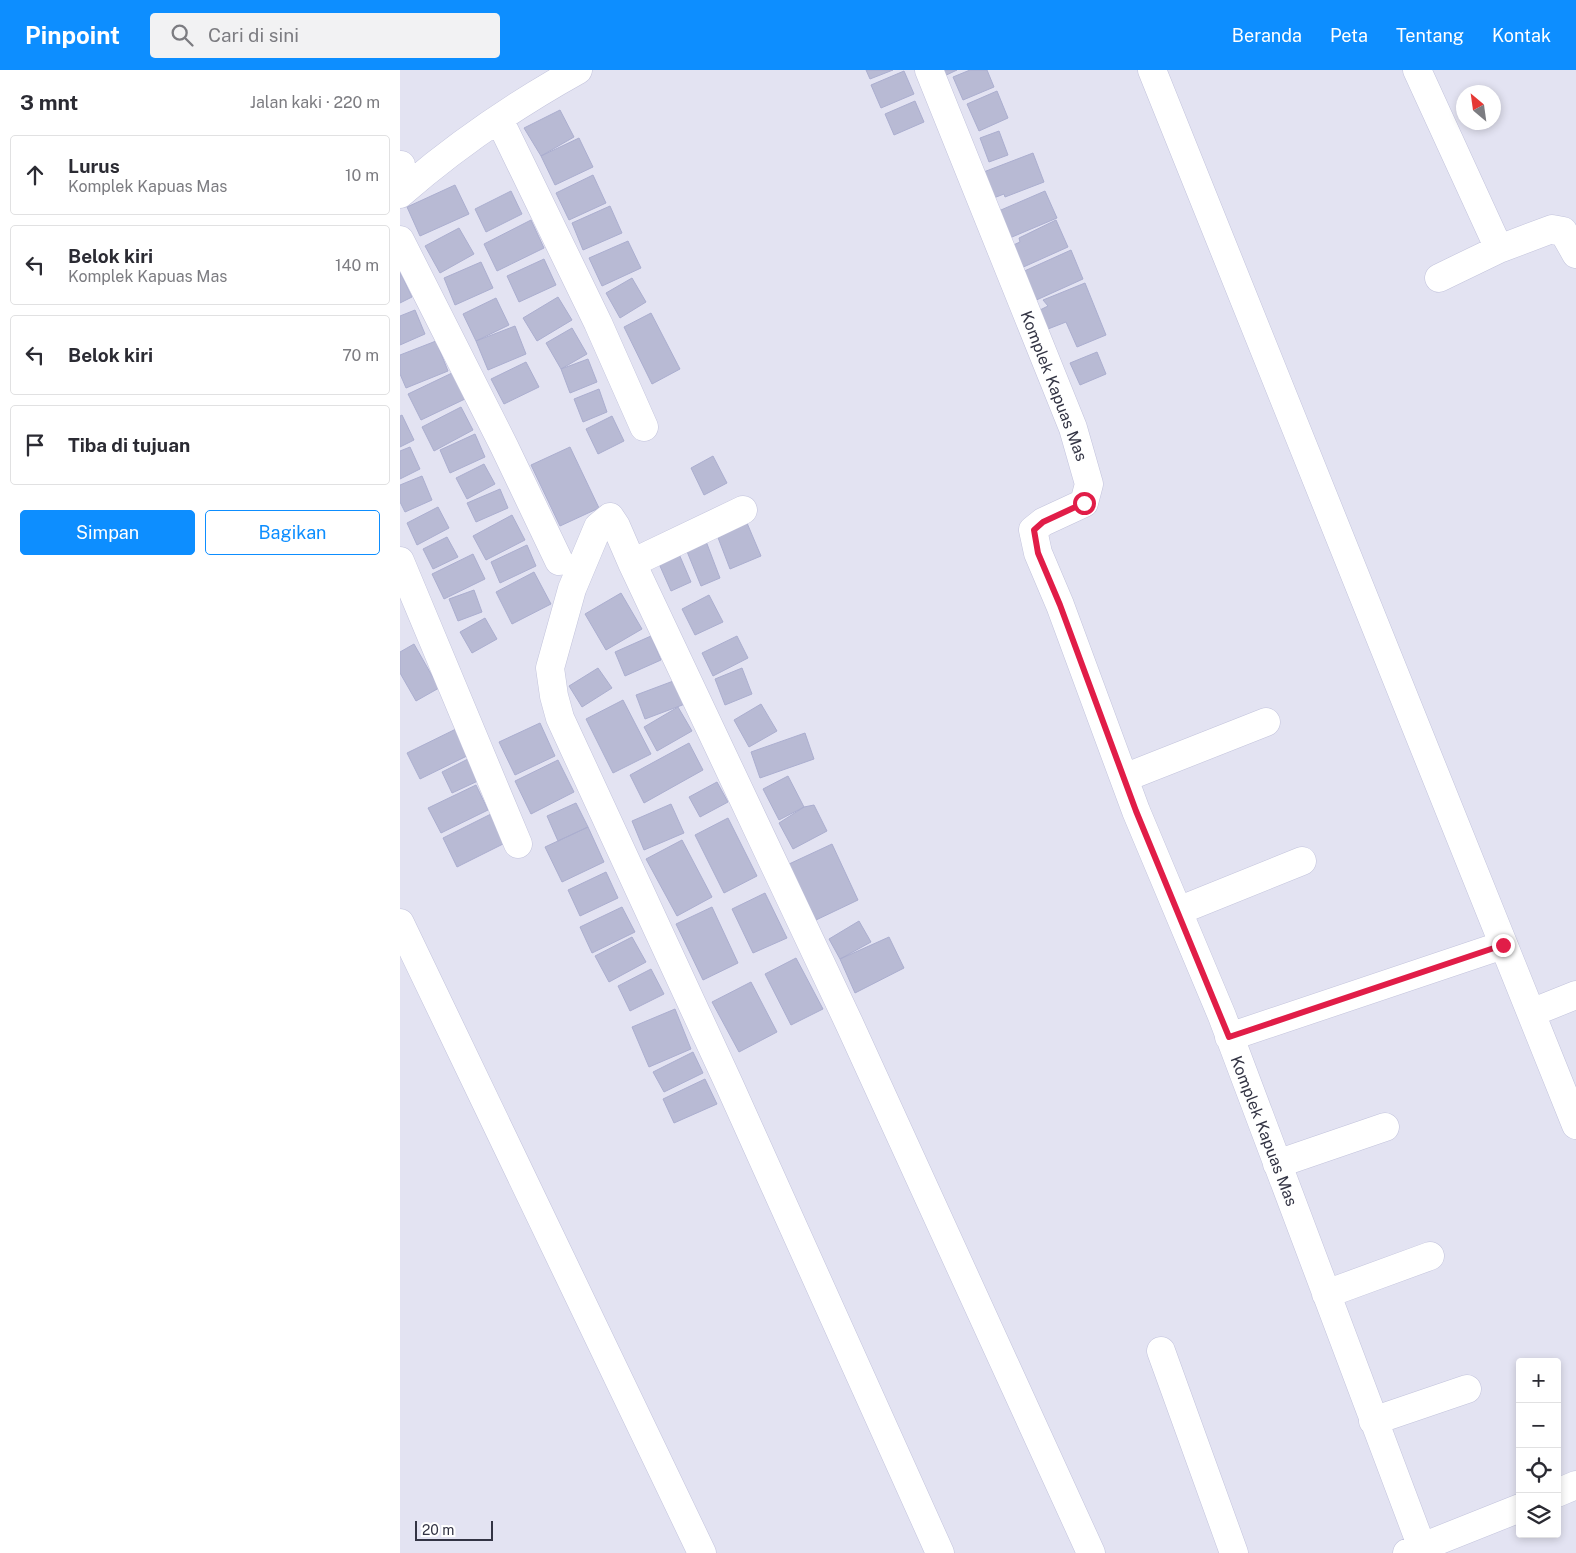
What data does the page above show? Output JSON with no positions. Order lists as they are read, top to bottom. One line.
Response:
{"streets":{"street":["Komplek Kapuas Mas"]},"scale_bar":"20 m","north":"top left","page":{"header":"Pinpoint","search":"Cari di sini","nav":["Beranda","Peta","Tentang","Kontak"],"heading":["3 mnt","Jalan kaki · 220 m"],"list":[["Lurus","Komplek Kapuas Mas","10 m"],["Belok kiri","Komplek Kapuas Mas","140 m"],["Belok kiri","70 m"],"Tiba di tujuan"],"buttons":["Simpan","Bagikan"],"map_buttons":["+","−"],"scale":"20 m"}}
